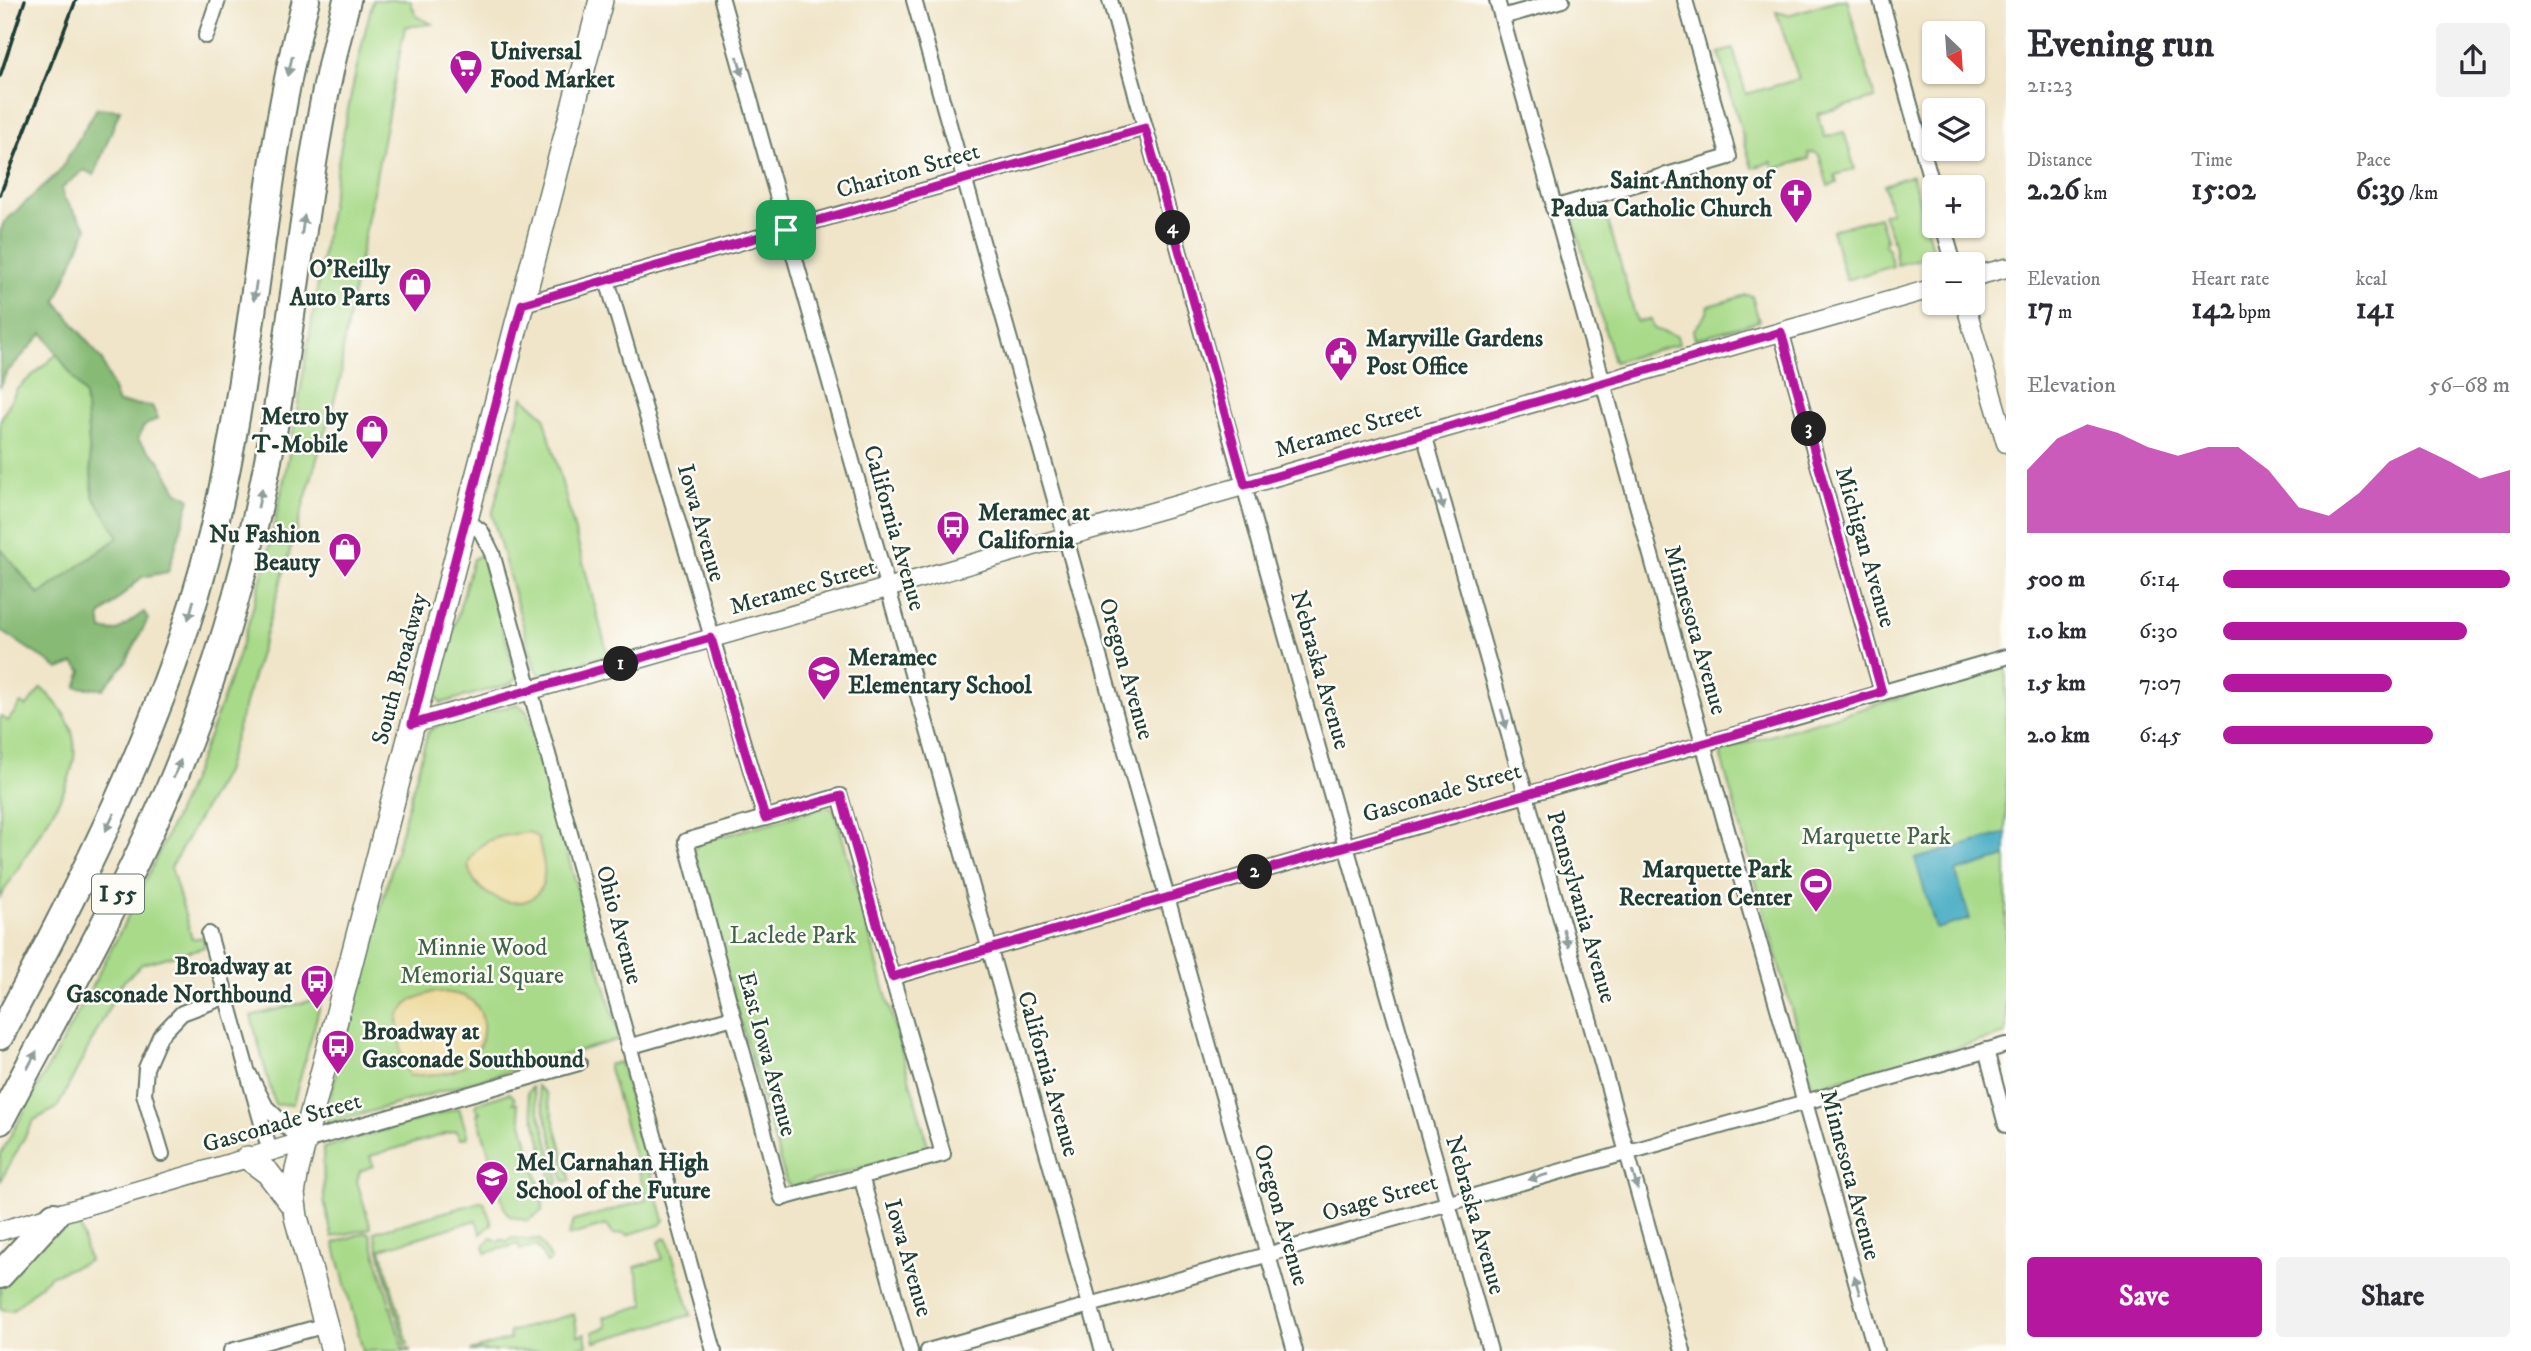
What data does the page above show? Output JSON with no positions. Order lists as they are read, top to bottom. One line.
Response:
{"streets":{"highway":["I 55"],"main road":["South Broadway"],"street":["Chariton Street","Meramec Street","Iowa Avenue","California Avenue","Michigan Avenue","Minnesota Avenue","Oregon Avenue","Nebraska Avenue","Gasconade Street","Pennsylvania Avenue","Ohio Avenue","East Iowa Avenue","Osage Street"]},"crossings":[["Chariton Street","Iowa Avenue"],["Chariton Street","California Avenue"],["Chariton Street","South Broadway"],["Chariton Street","Oregon Avenue"],["Chariton Street","Nebraska Avenue"],["Meramec Street","Iowa Avenue"],["Meramec Street","California Avenue"],["Meramec Street","Michigan Avenue"],["Meramec Street","Minnesota Avenue"],["Meramec Street","South Broadway"],["Meramec Street","Oregon Avenue"],["Meramec Street","Nebraska Avenue"],["Meramec Street","Pennsylvania Avenue"],["Meramec Street","Ohio Avenue"],["Iowa Avenue","East Iowa Avenue"],["California Avenue","Gasconade Street"],["California Avenue","Osage Street"],["Michigan Avenue","Gasconade Street"],["Minnesota Avenue","Gasconade Street"],["Minnesota Avenue","Osage Street"],["South Broadway","Gasconade Street"],["South Broadway","Ohio Avenue"],["Oregon Avenue","Gasconade Street"],["Oregon Avenue","Osage Street"],["Nebraska Avenue","Gasconade Street"],["Nebraska Avenue","Osage Street"],["Gasconade Street","Pennsylvania Avenue"],["Pennsylvania Avenue","Osage Street"]],"one_way":["Pennsylvania Avenue"],"parks":["Marquette Park","Laclede Park","Minnie Wood Memorial Square"],"places":{"supermarket":["Universal Food Market"],"church":["Saint Anthony of Padua Catholic Church"],"shop":["O'Reilly Auto Parts","Metro by T-Mobile","Nu Fashion Beauty"],"public building":["Maryville Gardens Post Office"],"bus stop":["Meramec at California","Broadway at Gasconade Northbound","Broadway at Gasconade Southbound"],"school or university":["Meramec Elementary School","Mel Carnahan High School of the Future"],"sports":["Marquette Park Recreation Center"]},"north":"bottom right","page":{"heading":["Evening run","21:23"],"map_buttons":["+","−"],"stats":[["Distance","2.26 km"],["Time","15:02"],["Pace","6:39 /km"],["Elevation","17 m"],["Heart rate","142 bpm"],["kcal","141"]],"pins":["4","3","1","2"],"chart":["Elevation","56–68 m"],"list":[{"name":"500 m","note":"6:14"},{"name":"1.0 km","note":"6:30"},{"name":"1.5 km","note":"7:07"},{"name":"2.0 km","note":"6:45"}],"buttons":["Save","Share"]}}
